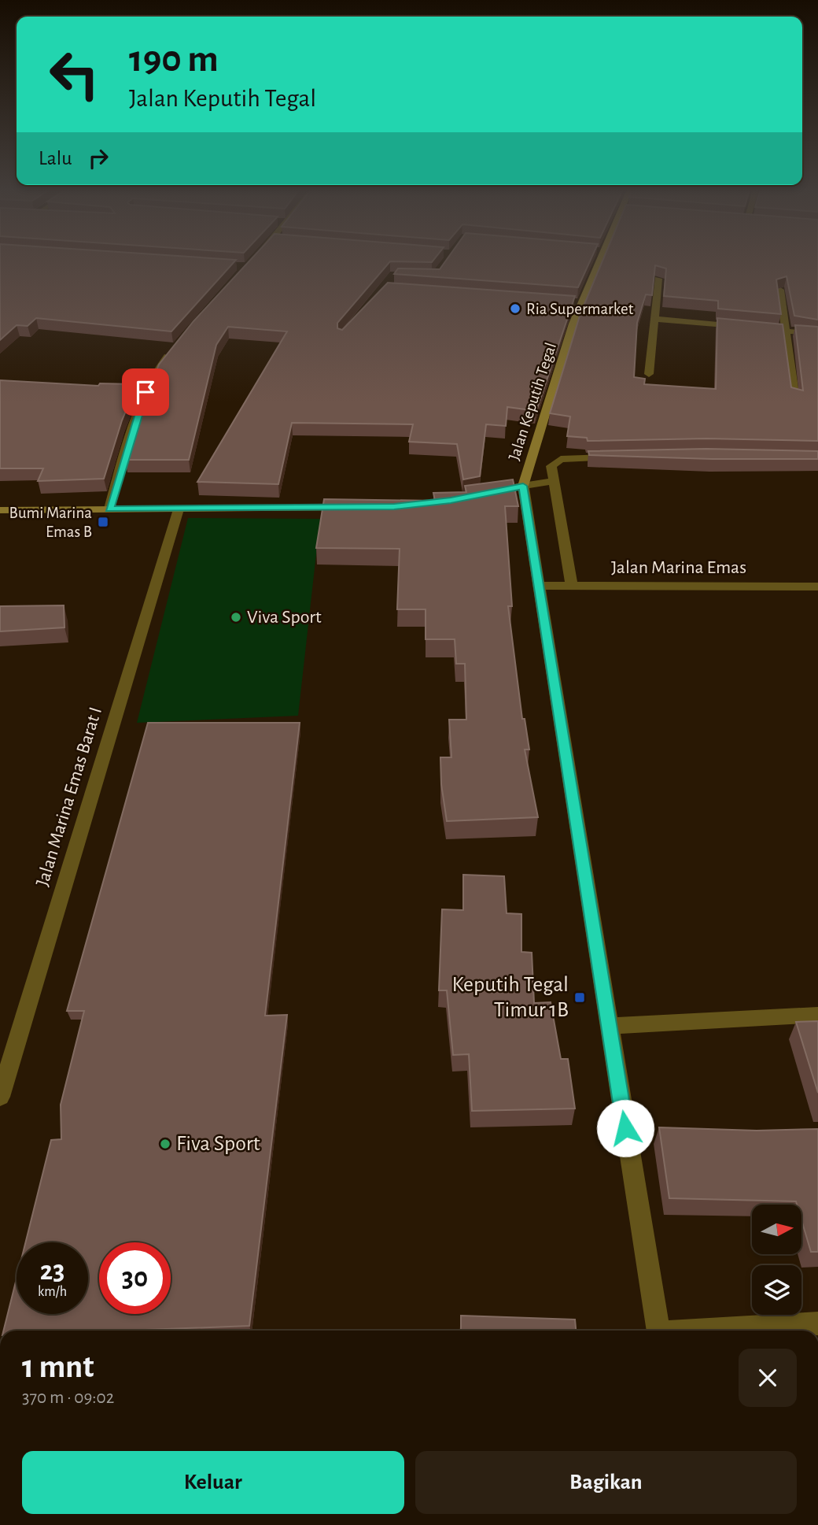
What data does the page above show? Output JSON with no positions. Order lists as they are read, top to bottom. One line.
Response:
{"streets":{"main road":["Jalan Keputih Tegal"],"street":["Jalan Marina Emas","Jalan Marina Emas Barat I"]},"places":{"other":["Ria Supermarket","Viva Sport","Fiva Sport"],"transit":["Bumi Marina Emas B","Keputih Tegal Timur 1B"]},"north":"right","page":{"turn":["190 m","Jalan Keputih Tegal"],"then":"Lalu","speed":"23 km/h","limit":"30","heading":["1 mnt","370 m · 09:02"],"buttons":["Keluar","Bagikan"]}}
